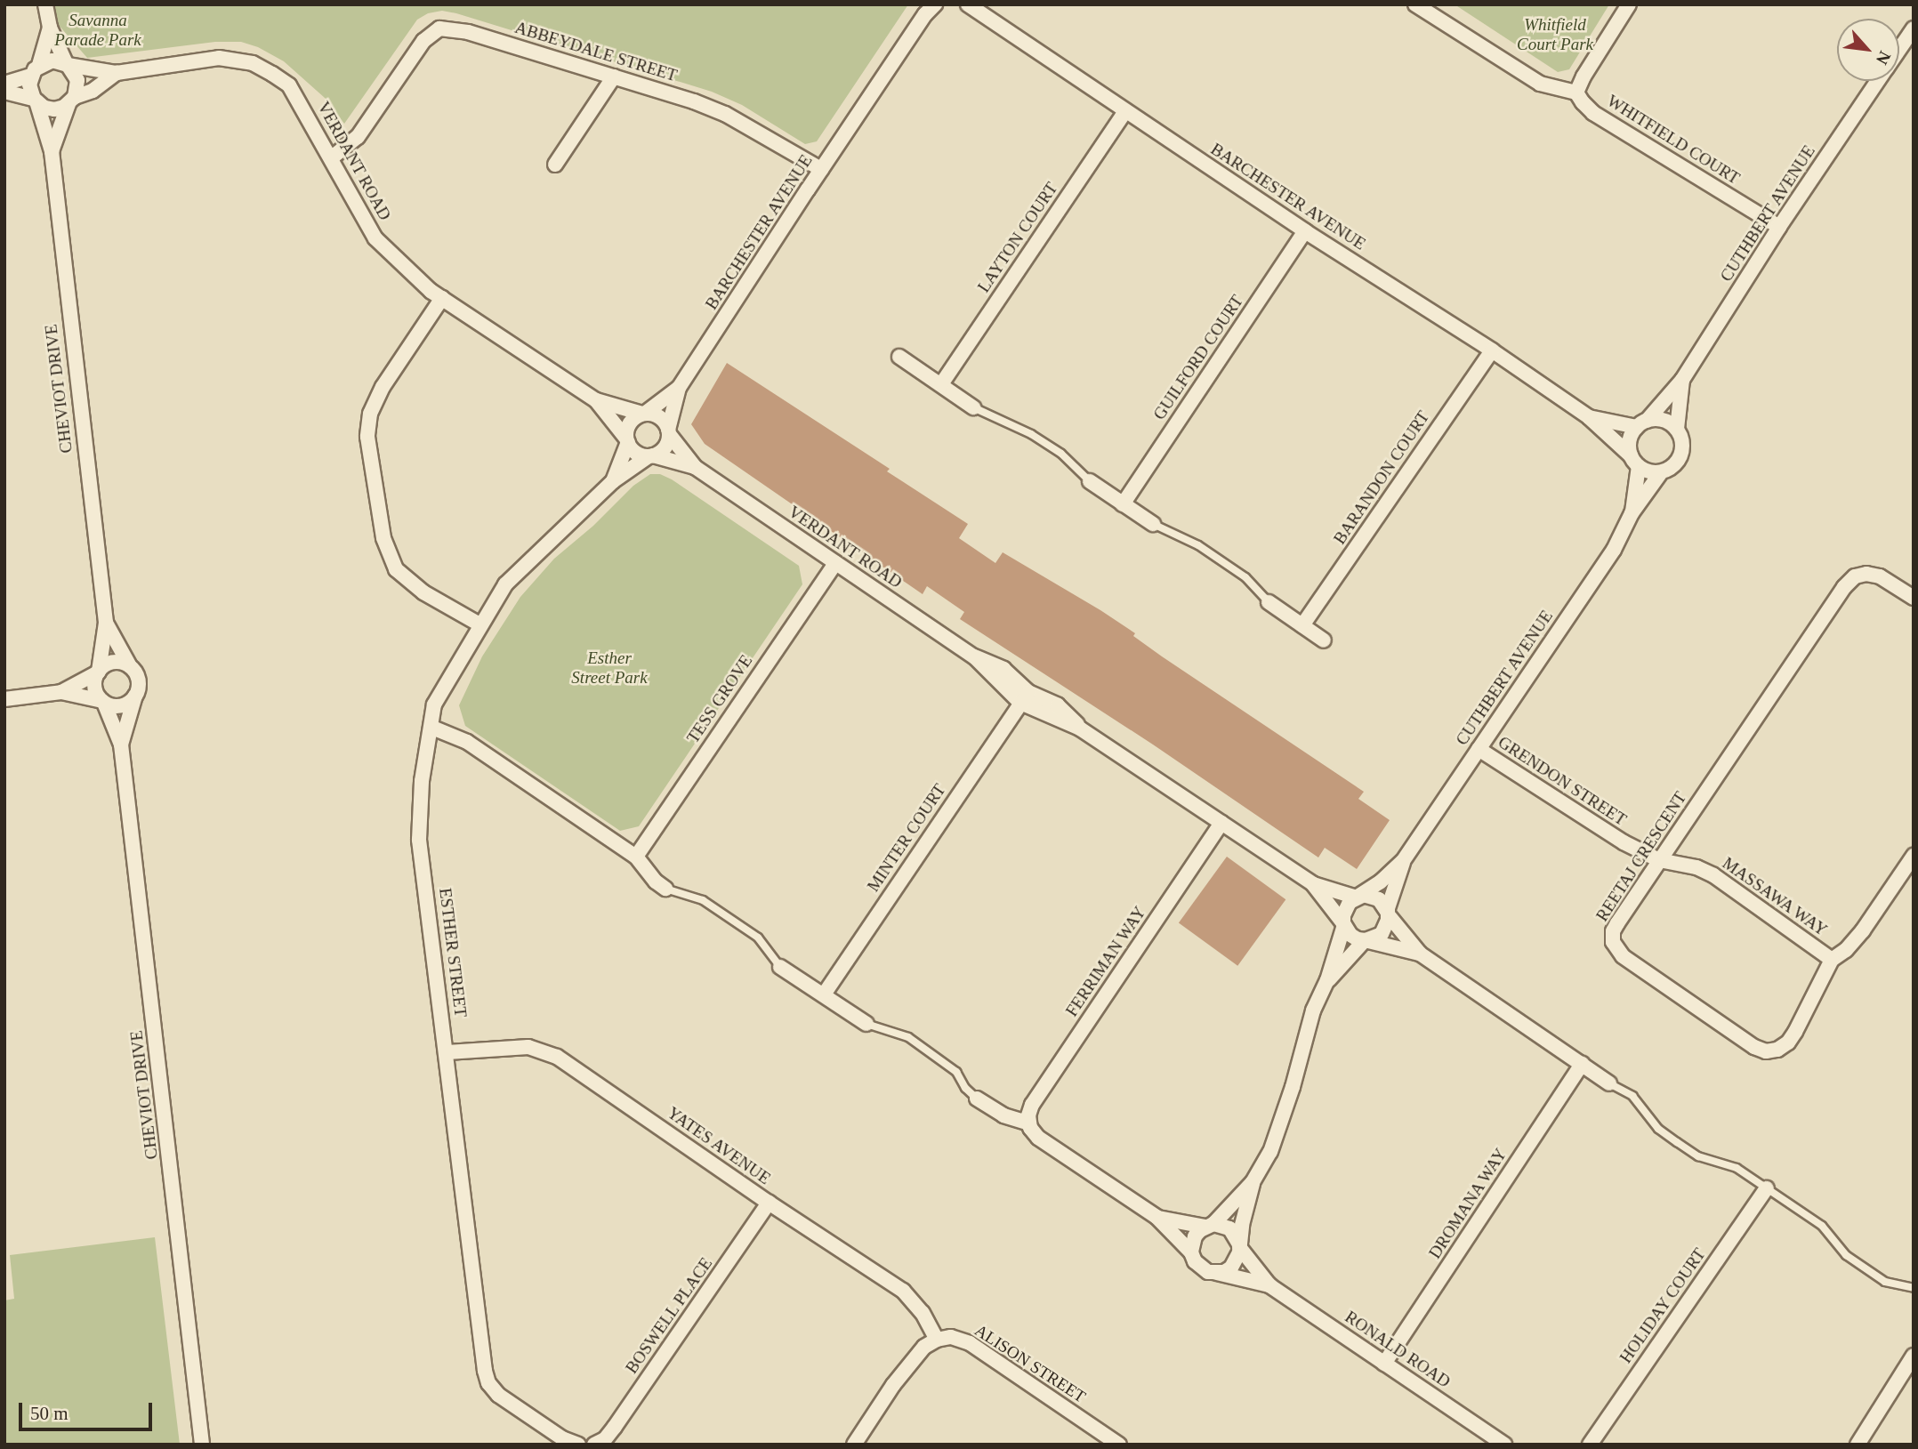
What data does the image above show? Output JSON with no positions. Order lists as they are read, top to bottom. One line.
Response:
{"streets":{"street":["ABBEYDALE STREET","WHITFIELD COURT","VERDANT ROAD","BARCHESTER AVENUE","CUTHBERT AVENUE","LAYTON COURT","GUILFORD COURT","CHEVIOT DRIVE","BARANDON COURT","TESS GROVE","GRENDON STREET","MINTER COURT","REETAJ CRESCENT","MASSAWA WAY","ESTHER STREET","FERRIMAN WAY","YATES AVENUE","DROMANA WAY","HOLIDAY COURT","BOSWELL PLACE","RONALD ROAD","ALISON STREET"]},"crossings":[["ABBEYDALE STREET","VERDANT ROAD"],["ABBEYDALE STREET","BARCHESTER AVENUE"],["WHITFIELD COURT","CUTHBERT AVENUE"],["VERDANT ROAD","BARCHESTER AVENUE"],["VERDANT ROAD","CUTHBERT AVENUE"],["VERDANT ROAD","CHEVIOT DRIVE"],["VERDANT ROAD","TESS GROVE"],["VERDANT ROAD","MINTER COURT"],["VERDANT ROAD","ESTHER STREET"],["VERDANT ROAD","FERRIMAN WAY"],["BARCHESTER AVENUE","CUTHBERT AVENUE"],["BARCHESTER AVENUE","LAYTON COURT"],["BARCHESTER AVENUE","GUILFORD COURT"],["BARCHESTER AVENUE","BARANDON COURT"],["BARCHESTER AVENUE","ESTHER STREET"],["CUTHBERT AVENUE","GRENDON STREET"],["GRENDON STREET","REETAJ CRESCENT"],["GRENDON STREET","MASSAWA WAY"],["REETAJ CRESCENT","MASSAWA WAY"],["ESTHER STREET","YATES AVENUE"],["YATES AVENUE","BOSWELL PLACE"],["YATES AVENUE","ALISON STREET"],["DROMANA WAY","RONALD ROAD"]],"parks":["Savanna Parade Park","Whitfield Court Park","Esther Street Park"],"scale_bar":"50 m","north":"bottom right"}
